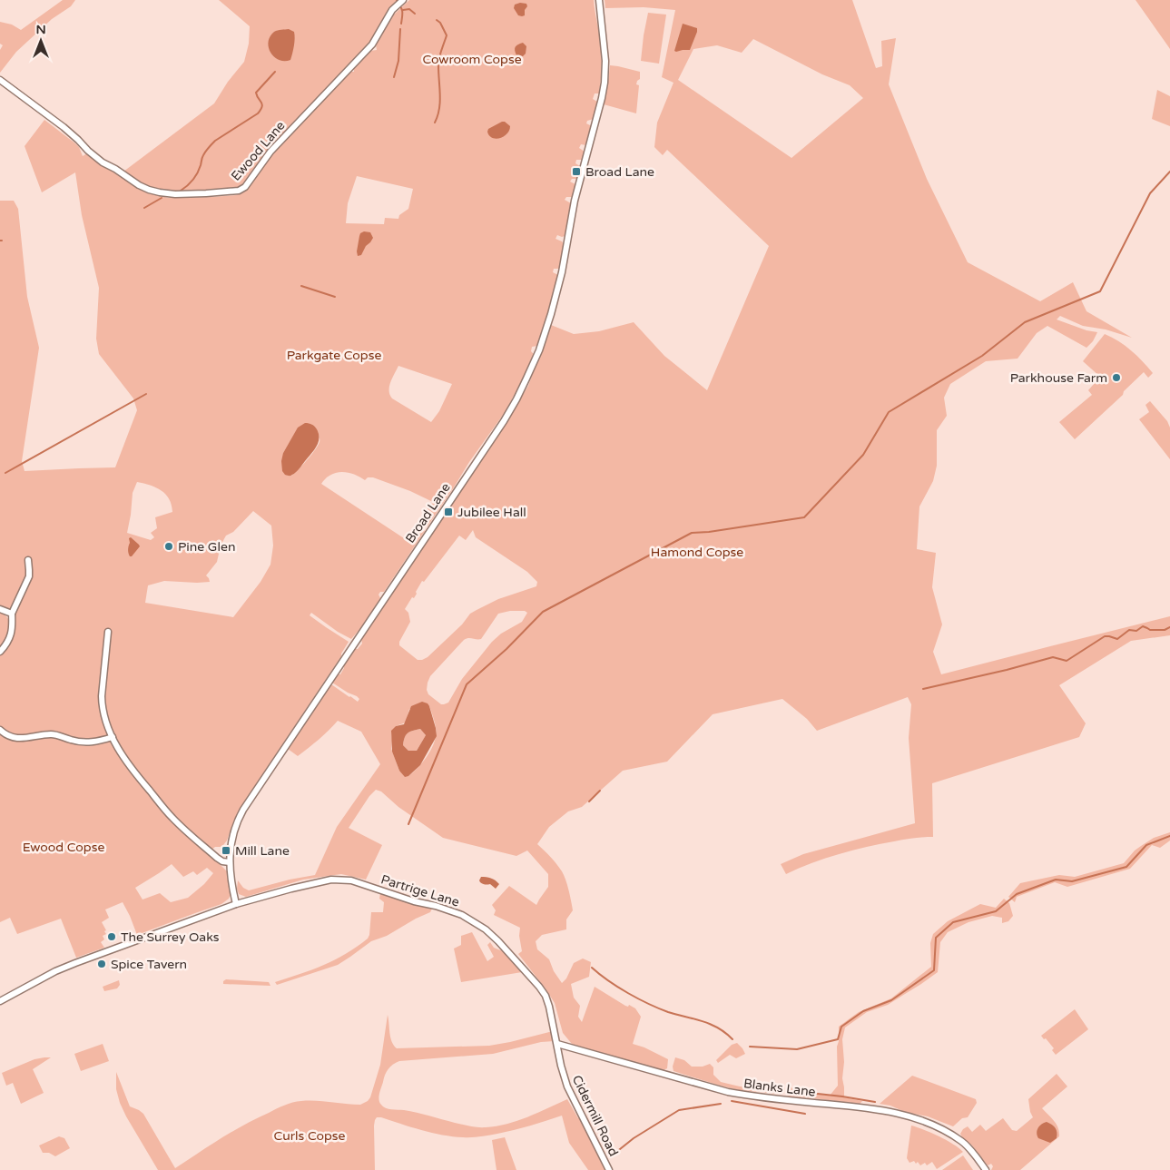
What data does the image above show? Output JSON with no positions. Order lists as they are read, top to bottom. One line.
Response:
{"streets":{"street":["Ewood Lane","Broad Lane","Partrige Lane","Blanks Lane","Cidermill Road"]},"crossings":[["Broad Lane","Partrige Lane"],["Partrige Lane","Blanks Lane"],["Partrige Lane","Cidermill Road"],["Blanks Lane","Cidermill Road"]],"parks":["Cowroom Copse","Parkgate Copse","Hamond Copse","Ewood Copse","Curls Copse"],"places":{"transit":["Broad Lane","Jubilee Hall","Mill Lane"],"other":["Parkhouse Farm","Pine Glen","The Surrey Oaks","Spice Tavern"]},"north":"top"}
